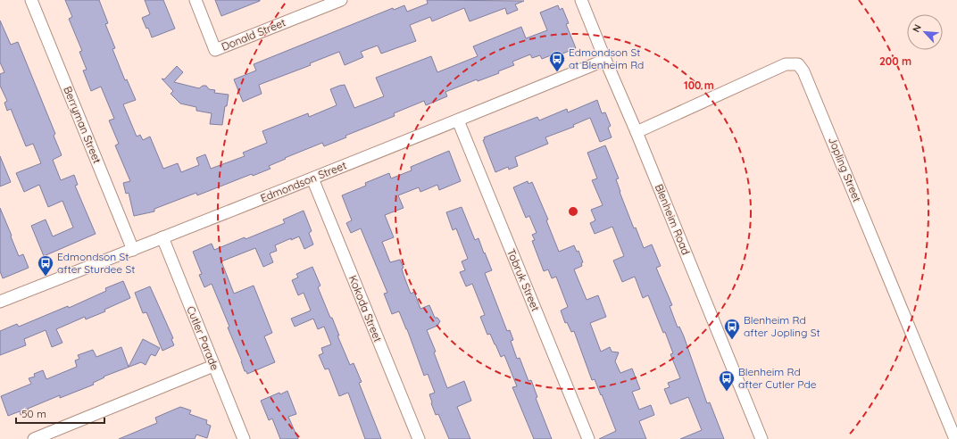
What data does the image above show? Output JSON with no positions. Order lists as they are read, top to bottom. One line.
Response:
{"streets":{"street":["Donald Street","Berryman Street","Jopling Street","Edmondson Street","Blenheim Road","Tobruk Street","Kokoda Street","Cutler Parade"]},"crossings":[["Berryman Street","Edmondson Street"],["Jopling Street","Blenheim Road"],["Edmondson Street","Blenheim Road"],["Edmondson Street","Tobruk Street"],["Edmondson Street","Kokoda Street"],["Edmondson Street","Cutler Parade"]],"places":{"bus stop":["Edmondson St at Blenheim Rd","Edmondson St after Sturdee St","Blenheim Rd after Jopling St","Blenheim Rd after Cutler Pde"]},"scale_bar":"50 m","north":"top left","rings":["200 m","100 m"]}
